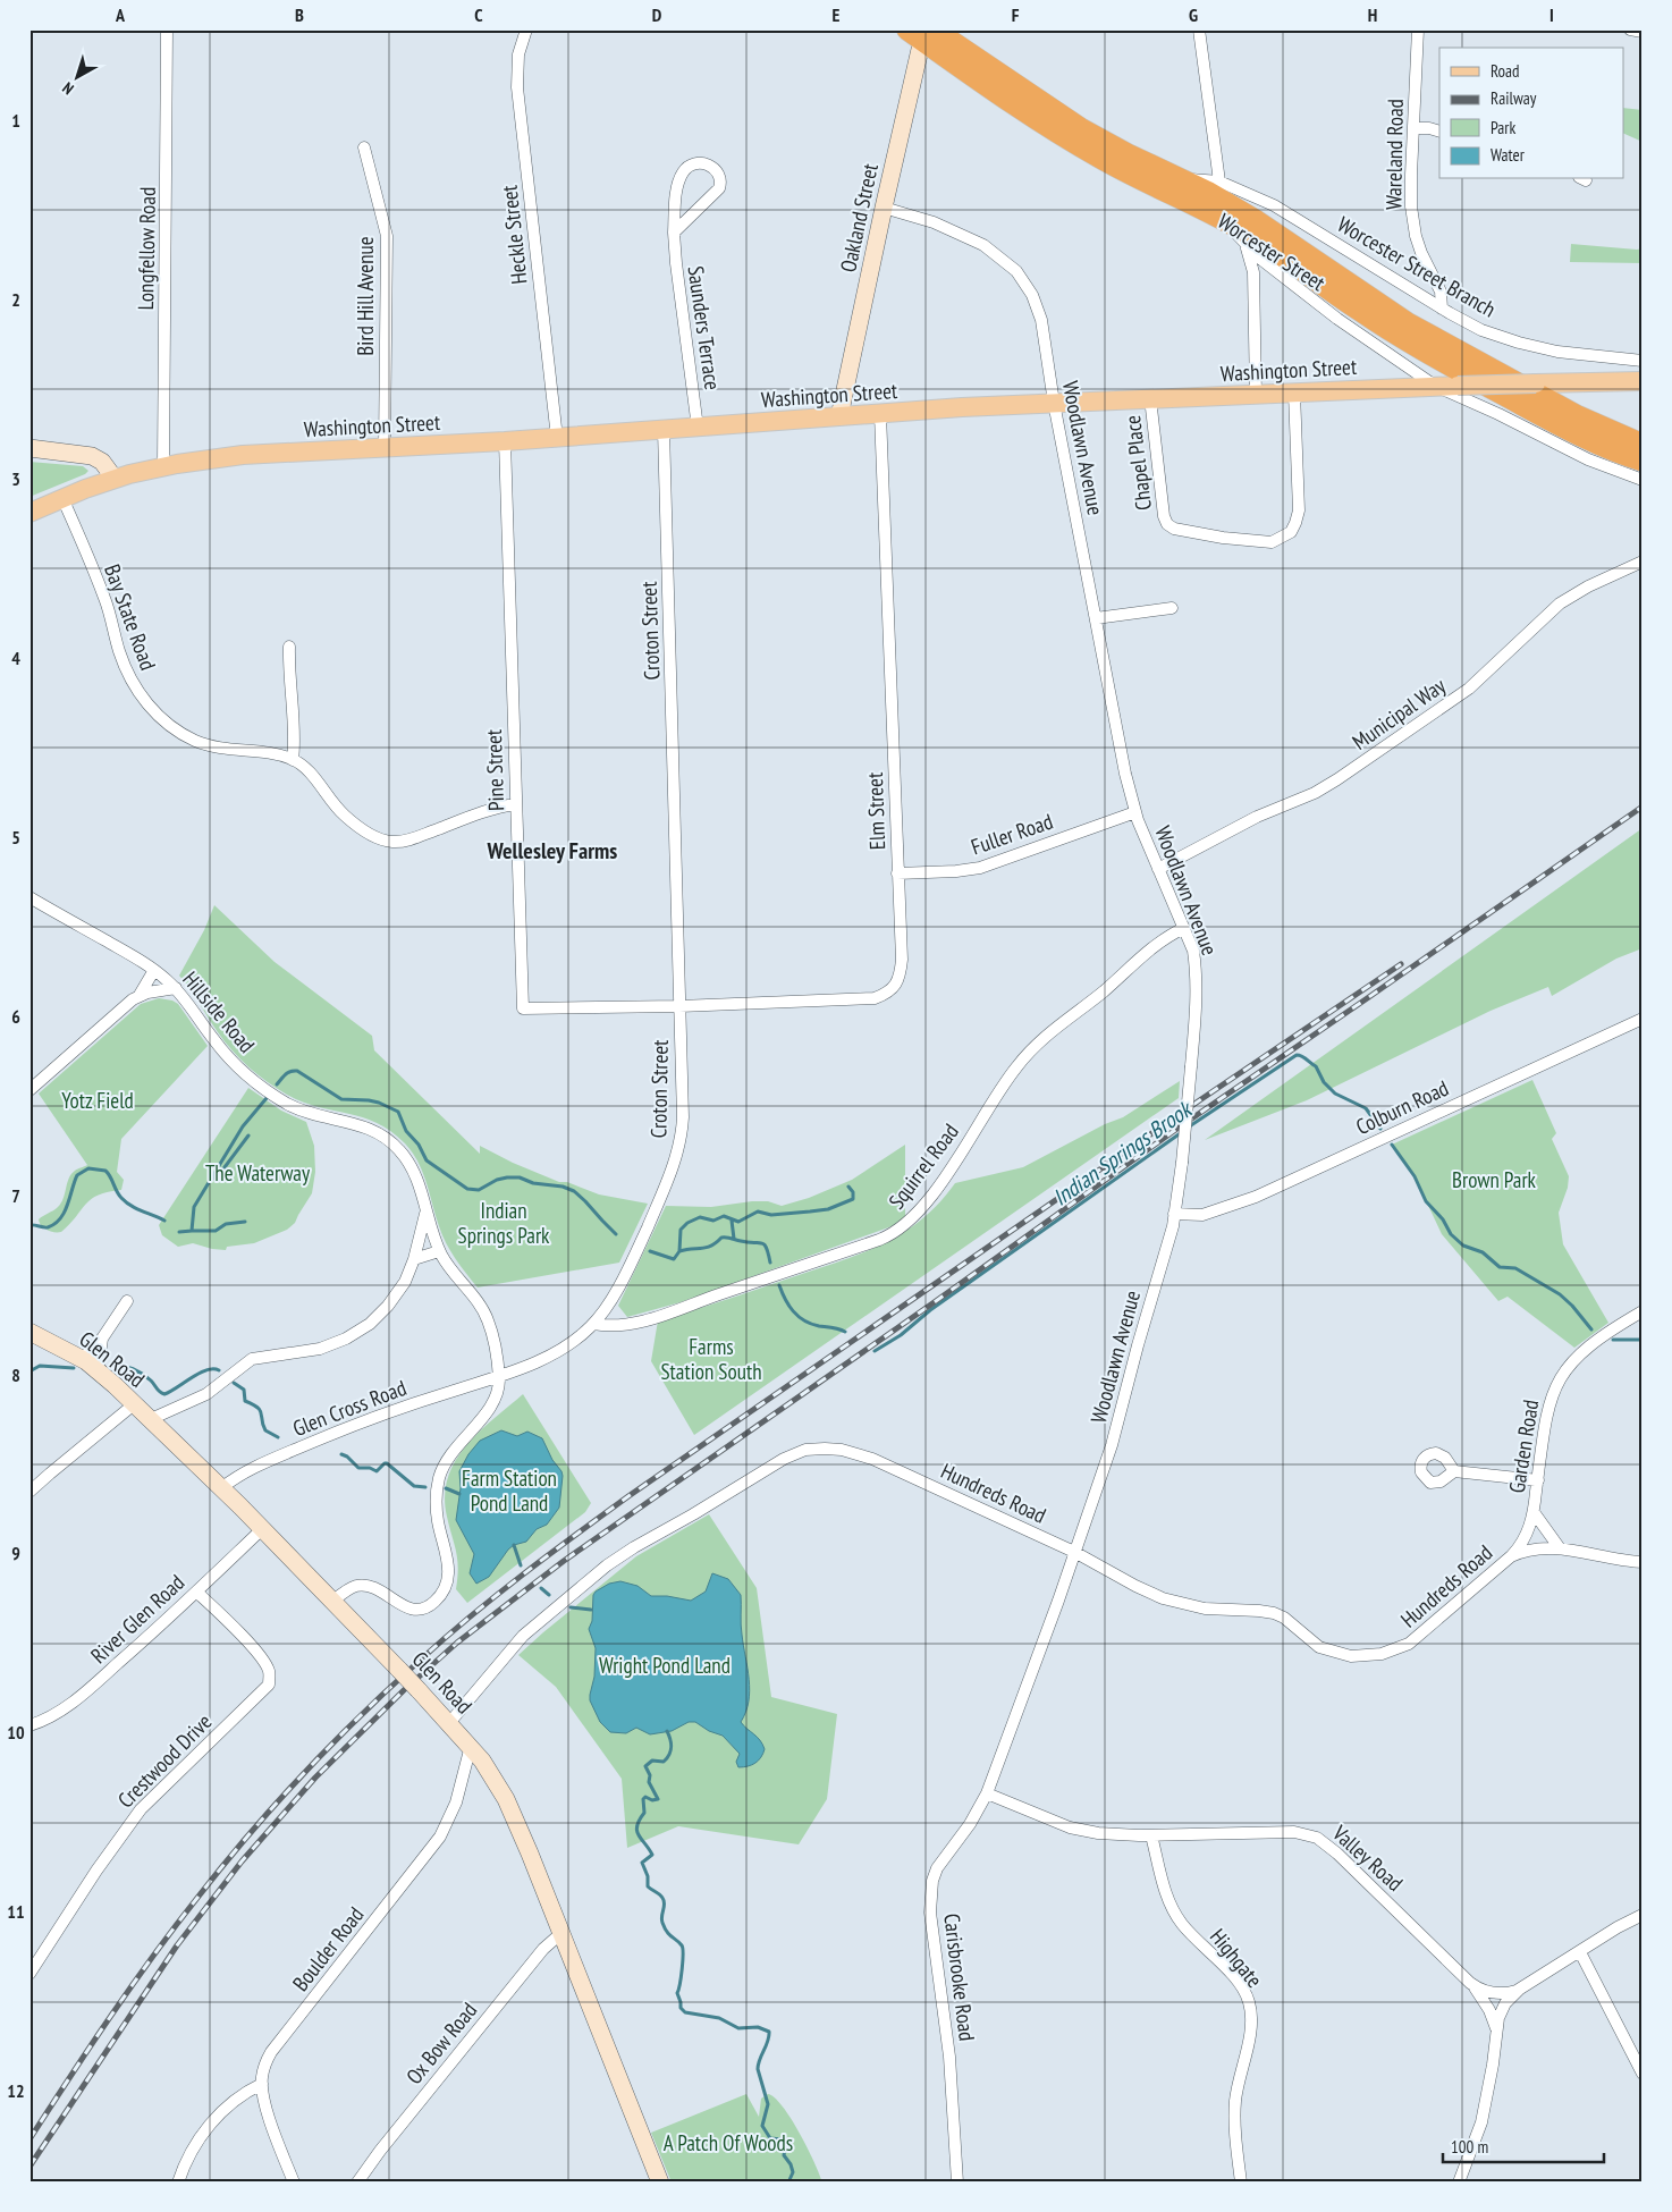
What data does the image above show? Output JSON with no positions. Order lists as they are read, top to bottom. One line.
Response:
{"streets":{"highway":["Worcester Street"],"main road":["Washington Street"],"street":["Wareland Road","Oakland Street","Heckle Street","Longfellow Road","Worcester Street Branch","Bird Hill Avenue","Saunders Terrace","Woodlawn Avenue","Chapel Place","Bay State Road","Croton Street","Municipal Way","Pine Street","Elm Street","Fuller Road","Hillside Road","Colburn Road","Squirrel Road","Glen Road","Glen Cross Road","Garden Road","Hundreds Road","River Glen Road","Crestwood Drive","Valley Road","Boulder Road","Highgate","Carisbrooke Road","Ox Bow Road"]},"crossings":[["Wareland Road","Worcester Street Branch"],["Oakland Street","Worcester Street"],["Oakland Street","Washington Street"],["Oakland Street","Woodlawn Avenue"],["Heckle Street","Washington Street"],["Longfellow Road","Washington Street"],["Worcester Street","Worcester Street Branch"],["Bird Hill Avenue","Washington Street"],["Saunders Terrace","Washington Street"],["Washington Street","Woodlawn Avenue"],["Washington Street","Chapel Place"],["Washington Street","Bay State Road"],["Washington Street","Croton Street"],["Washington Street","Pine Street"],["Washington Street","Elm Street"],["Woodlawn Avenue","Municipal Way"],["Woodlawn Avenue","Fuller Road"],["Woodlawn Avenue","Colburn Road"],["Woodlawn Avenue","Squirrel Road"],["Woodlawn Avenue","Hundreds Road"],["Woodlawn Avenue","Valley Road"],["Woodlawn Avenue","Carisbrooke Road"],["Bay State Road","Pine Street"],["Croton Street","Pine Street"],["Croton Street","Elm Street"],["Croton Street","Hillside Road"],["Croton Street","Squirrel Road"],["Croton Street","Glen Cross Road"],["Pine Street","Elm Street"],["Elm Street","Fuller Road"],["Hillside Road","Glen Cross Road"],["Glen Road","Glen Cross Road"],["Glen Road","Hundreds Road"],["Glen Road","River Glen Road"],["Glen Road","Boulder Road"],["Glen Road","Ox Bow Road"],["Garden Road","Hundreds Road"],["River Glen Road","Crestwood Drive"],["Valley Road","Highgate"],["Valley Road","Carisbrooke Road"]],"districts":["Wellesley Farms"],"water":["Indian Springs Brook"],"parks":["Yotz Field","The Waterway","Brown Park","Indian Springs Park","Farms Station South","Farm Station Pond Land","Wright Pond Land","A Patch Of Woods"],"legend":["Road","Railway","Park","Water"],"scale_bar":"100 m","north":"bottom left","grid":{"columns":["A","B","C","D","E","F","G","H","I"],"rows":["1","2","3","4","5","6","7","8","9","10","11","12"]}}
